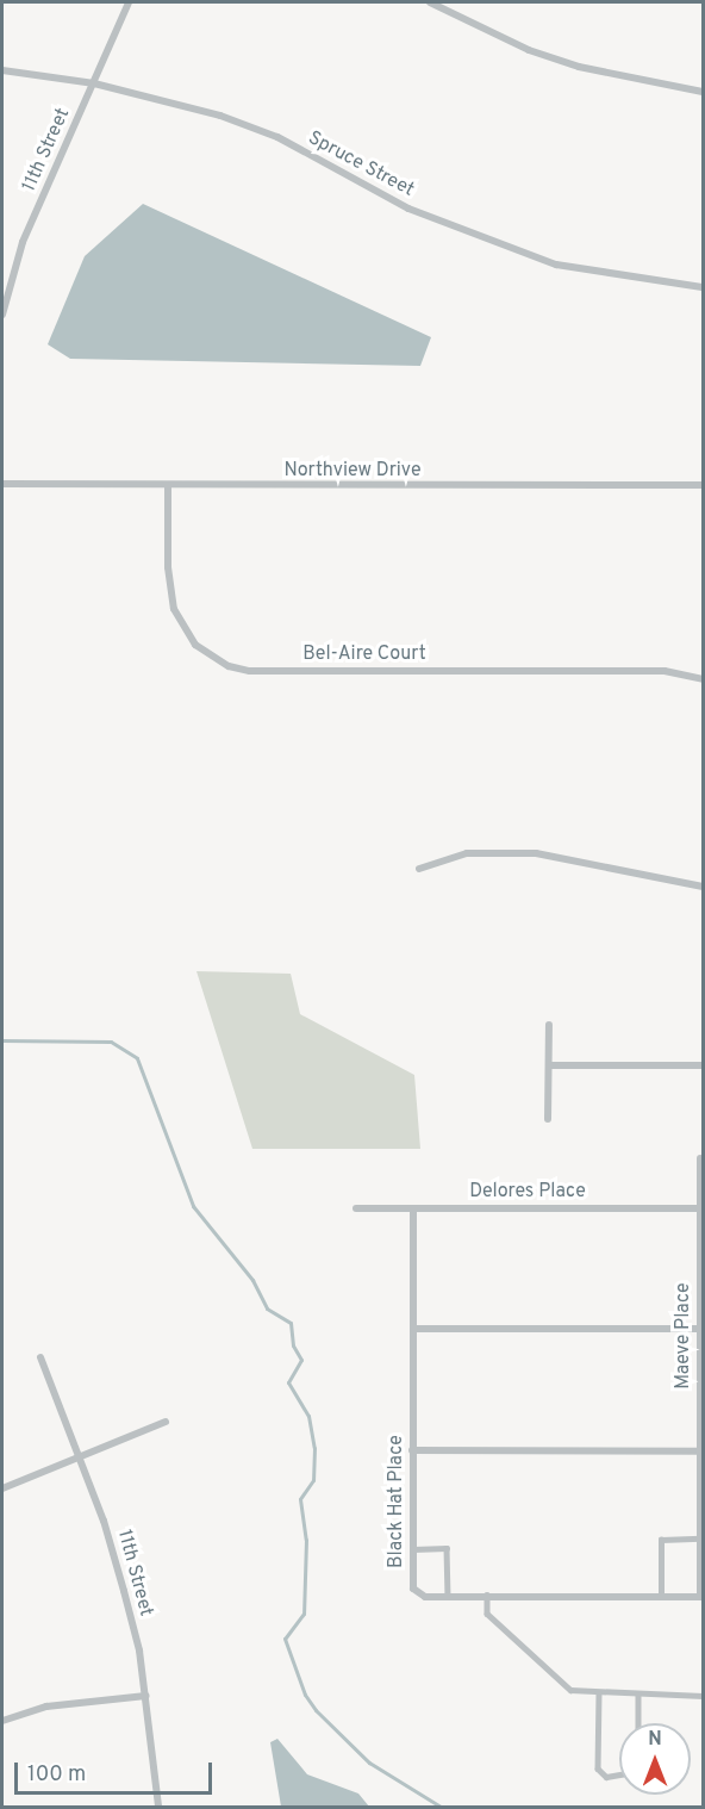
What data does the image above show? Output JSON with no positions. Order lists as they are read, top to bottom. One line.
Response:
{"streets":{"street":["11th Street","Spruce Street","Northview Drive","Bel-Aire Court","Delores Place","Maeve Place","Black Hat Place"]},"crossings":[["11th Street","Spruce Street"],["Northview Drive","Bel-Aire Court"],["Delores Place","Maeve Place"],["Delores Place","Black Hat Place"],["Maeve Place","Black Hat Place"]],"scale_bar":"100 m","north":"top"}
